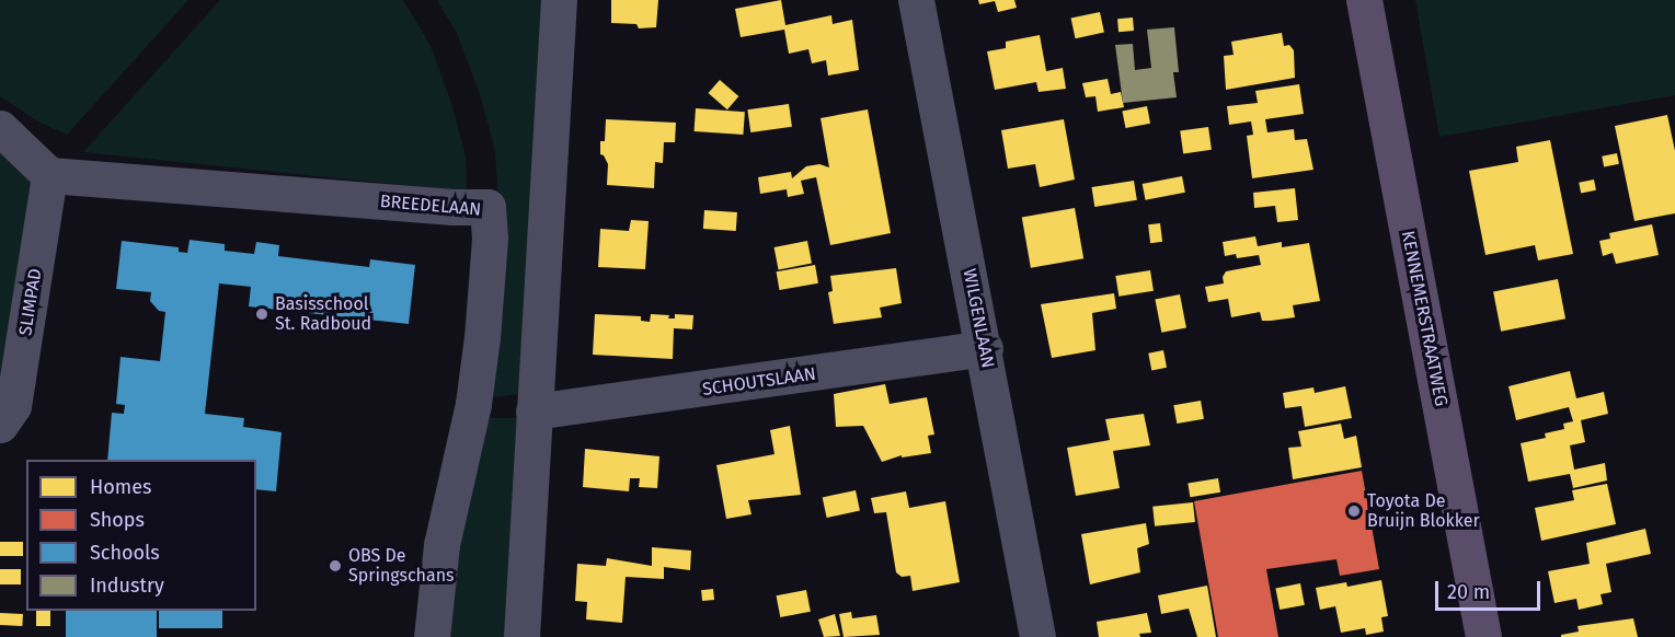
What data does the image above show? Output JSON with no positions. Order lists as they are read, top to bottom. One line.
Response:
{"streets":{"main road":["KENNEMERSTRAATWEG"],"street":["BREEDELAAN","SLIMPAD","WILGENLAAN","SCHOUTSLAAN"]},"crossings":[["BREEDELAAN","SLIMPAD"],["WILGENLAAN","SCHOUTSLAAN"]],"places":["Basisschool St. Radboud","Toyota De Bruijn Blokker","OBS De Springschans"],"legend":["Homes","Shops","Schools","Industry"],"scale_bar":"20 m"}
